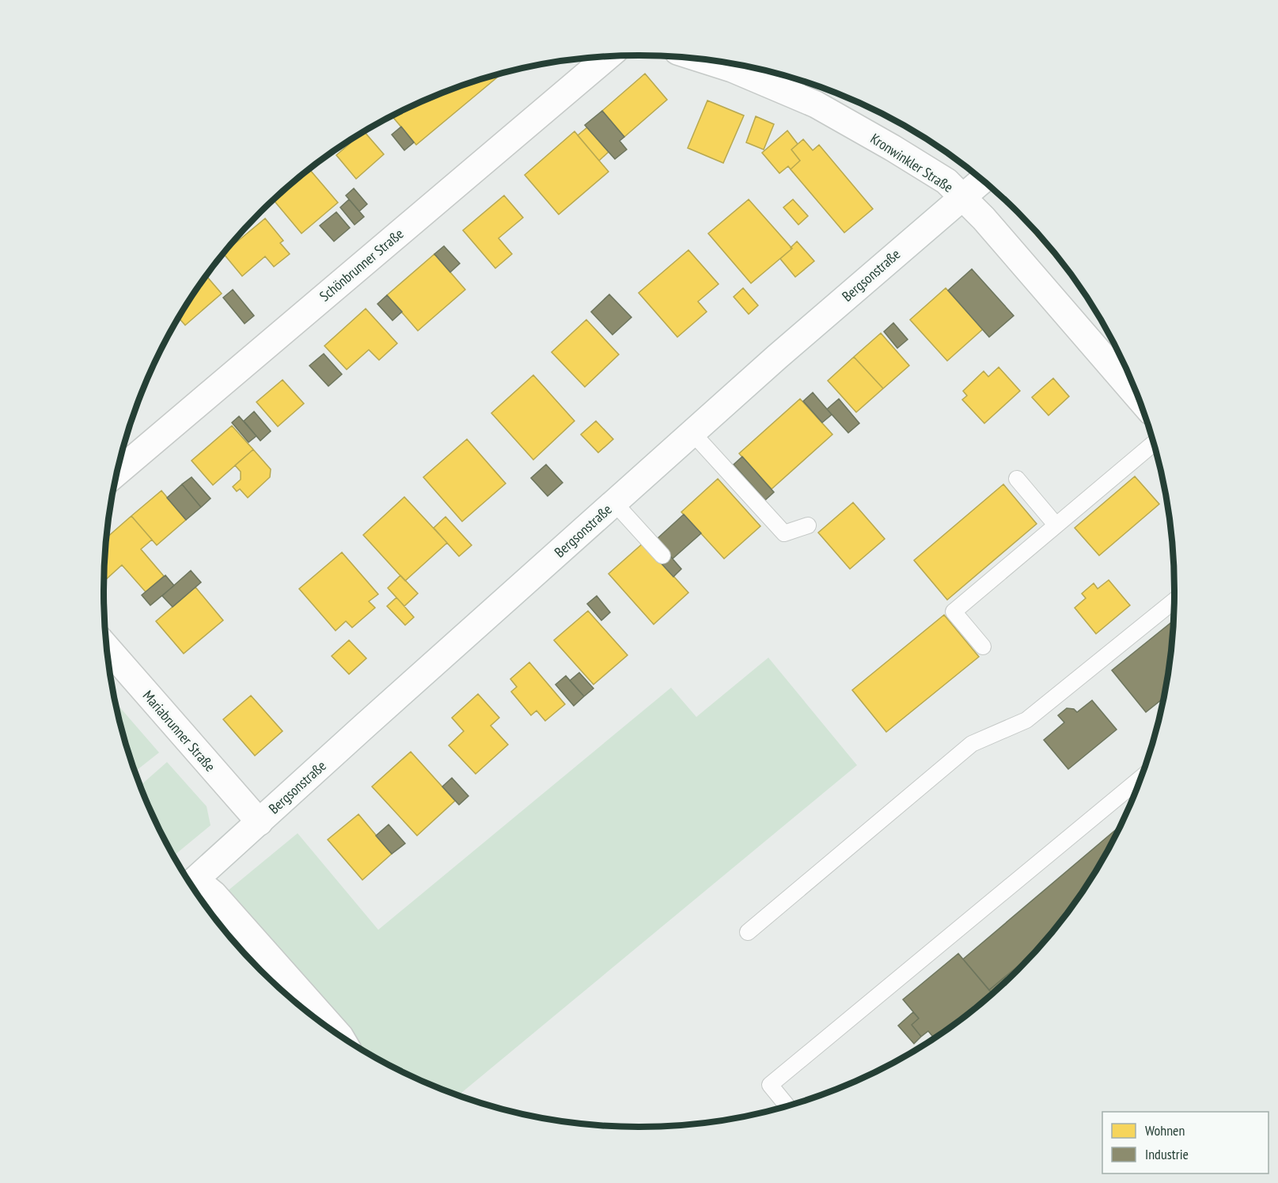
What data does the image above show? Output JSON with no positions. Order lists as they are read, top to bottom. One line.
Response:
{"streets":{"street":["Kronwinkler Straße","Schönbrunner Straße","Bergsonstraße","Mariabrunner Straße"]},"crossings":[["Kronwinkler Straße","Bergsonstraße"],["Bergsonstraße","Mariabrunner Straße"]],"legend":["Wohnen","Industrie"]}
